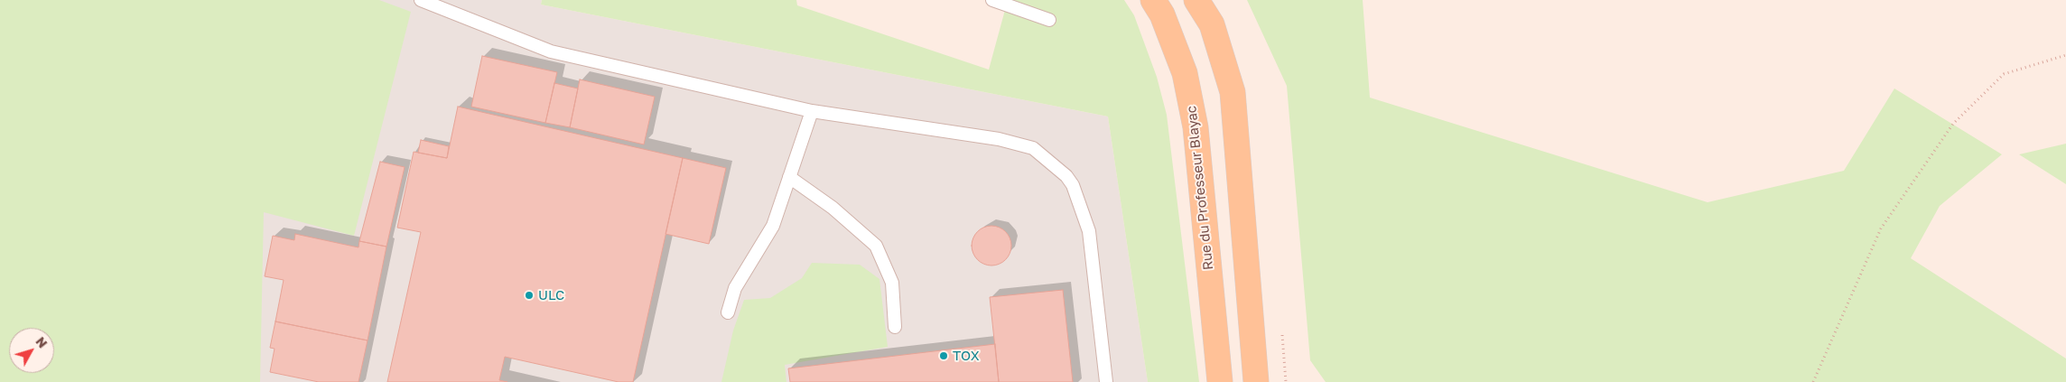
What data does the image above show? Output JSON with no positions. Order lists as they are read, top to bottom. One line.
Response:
{"streets":{"main road":["Rue du Professeur Blayac"]},"places":["ULC","TOX"],"north":"top right"}
